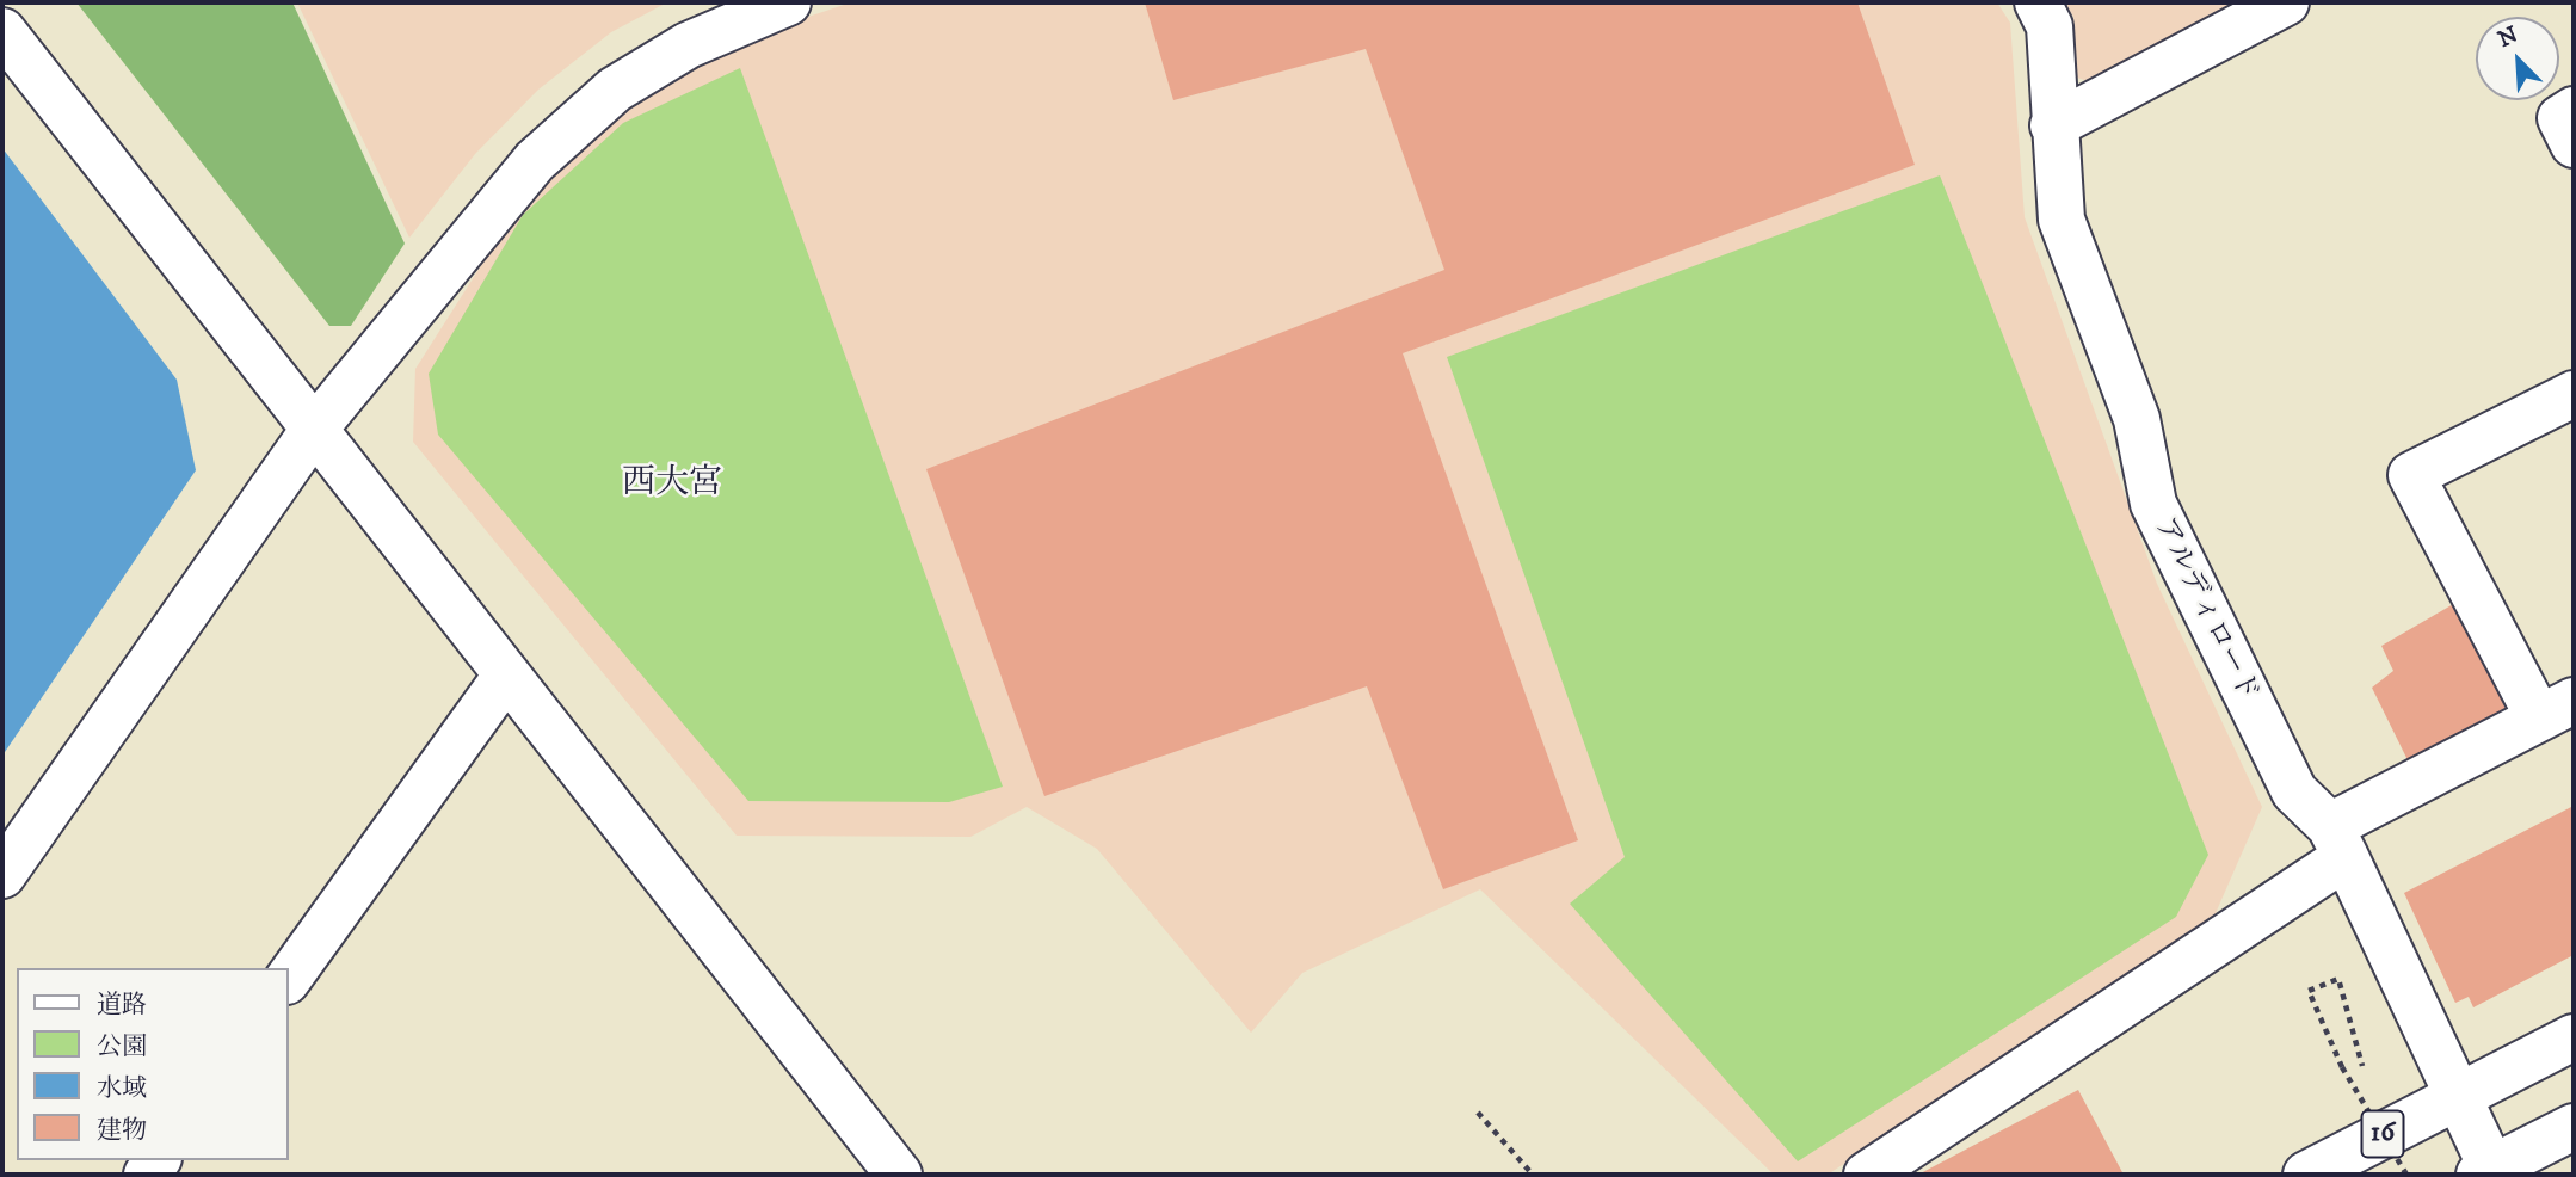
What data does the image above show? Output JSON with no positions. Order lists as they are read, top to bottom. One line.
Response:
{"streets":{"main road":["アルディロード","16"]},"crossings":[["アルディロード","16"]],"districts":["西大宮"],"legend":["道路","公園","水域","建物"],"north":"top left"}
